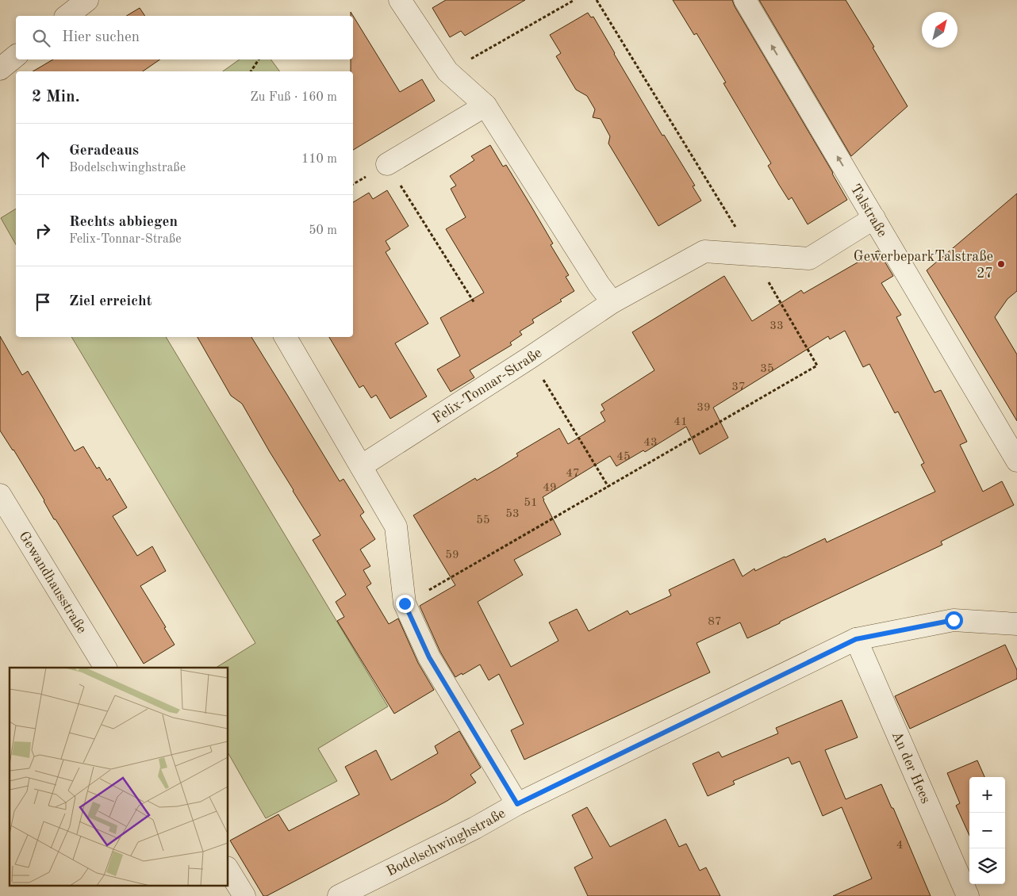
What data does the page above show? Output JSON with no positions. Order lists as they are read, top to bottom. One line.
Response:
{"streets":{"street":["Talstraße","Felix-Tonnar-Straße","Gewandhausstraße","An der Hees","Bodelschwinghstraße"]},"crossings":[["Talstraße","Felix-Tonnar-Straße"],["An der Hees","Bodelschwinghstraße"]],"one_way":["Talstraße"],"places":["GewerbeparkTalstraße 27"],"house_numbers":["33","35","37","39","41","43","45","47","49","51","53","55","59","87","4"],"north":"top right","page":{"search":"Hier suchen","heading":["2 Min.","Zu Fuß · 160 m"],"list":[["Geradeaus","Bodelschwinghstraße","110 m"],["Rechts abbiegen","Felix-Tonnar-Straße","50 m"],"Ziel erreicht"],"map_buttons":["+","−"]}}
